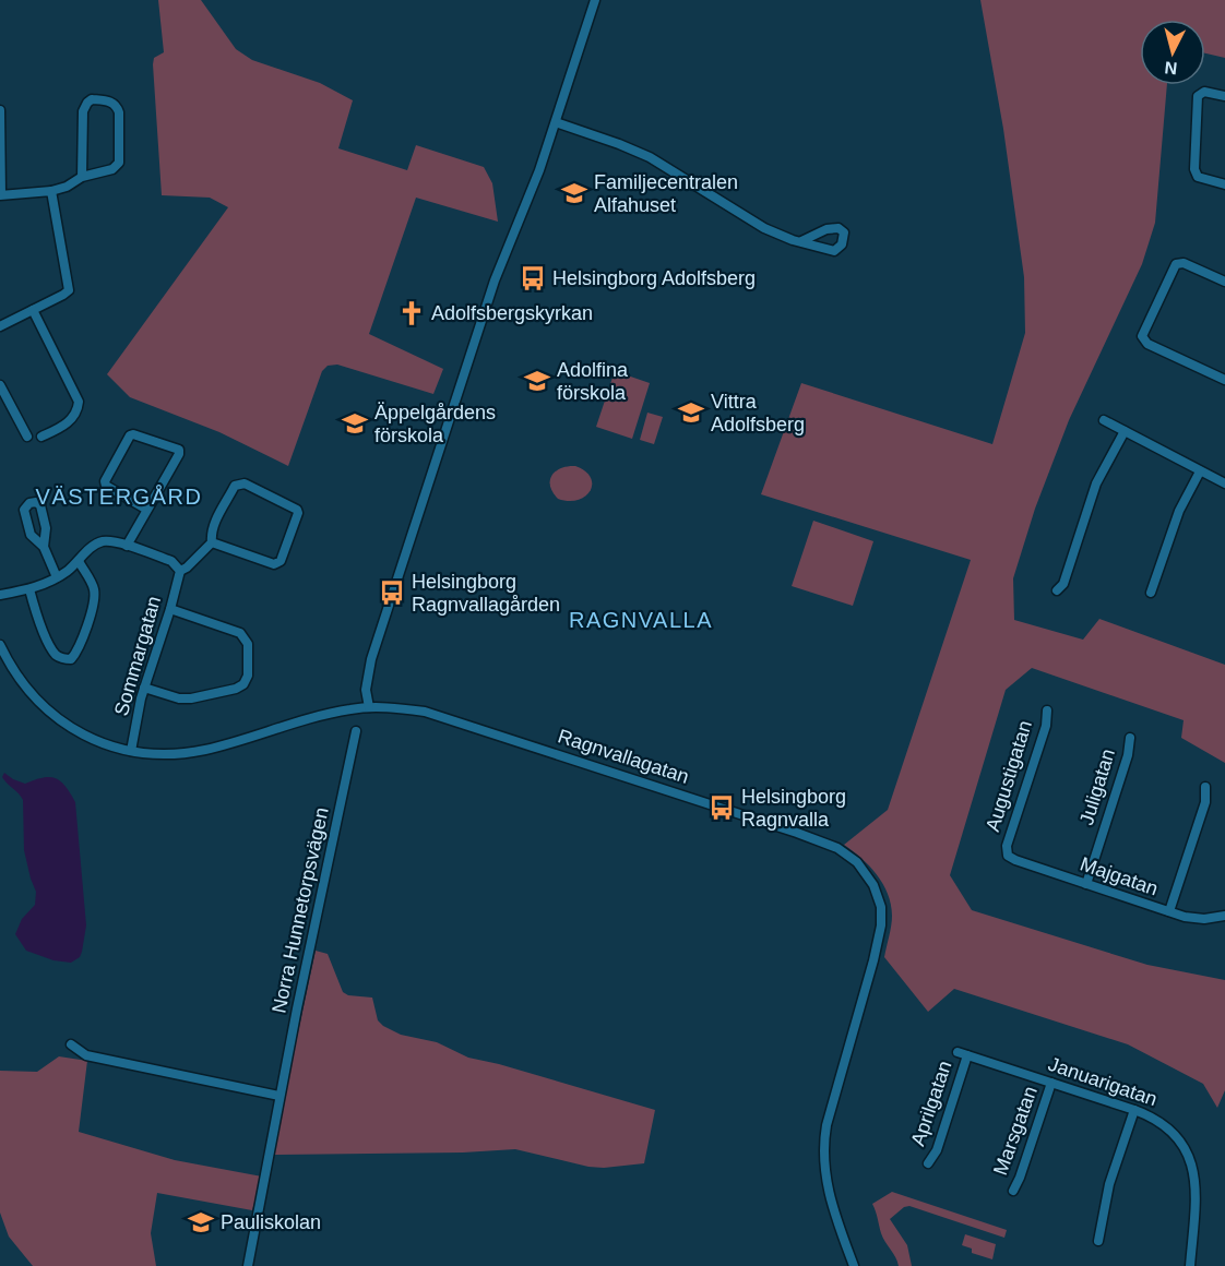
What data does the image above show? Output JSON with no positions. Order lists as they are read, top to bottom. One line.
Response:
{"streets":{"street":["Sommargatan","Ragnvallagatan","Augustigatan","Juligatan","Majgatan","Norra Hunnetorpsvägen","Januarigatan","Aprilgatan","Marsgatan"]},"crossings":[["Sommargatan","Ragnvallagatan"],["Augustigatan","Majgatan"],["Juligatan","Majgatan"],["Januarigatan","Aprilgatan"],["Januarigatan","Marsgatan"]],"districts":["VÄSTERGÅRD","RAGNVALLA"],"places":{"school or university":["Familjecentralen Alfahuset","Adolfina förskola","Vittra Adolfsberg","Äppelgårdens förskola","Pauliskolan"],"bus stop":["Helsingborg Adolfsberg","Helsingborg Ragnvallagården","Helsingborg Ragnvalla"],"church":["Adolfsbergskyrkan"]},"north":"bottom"}
